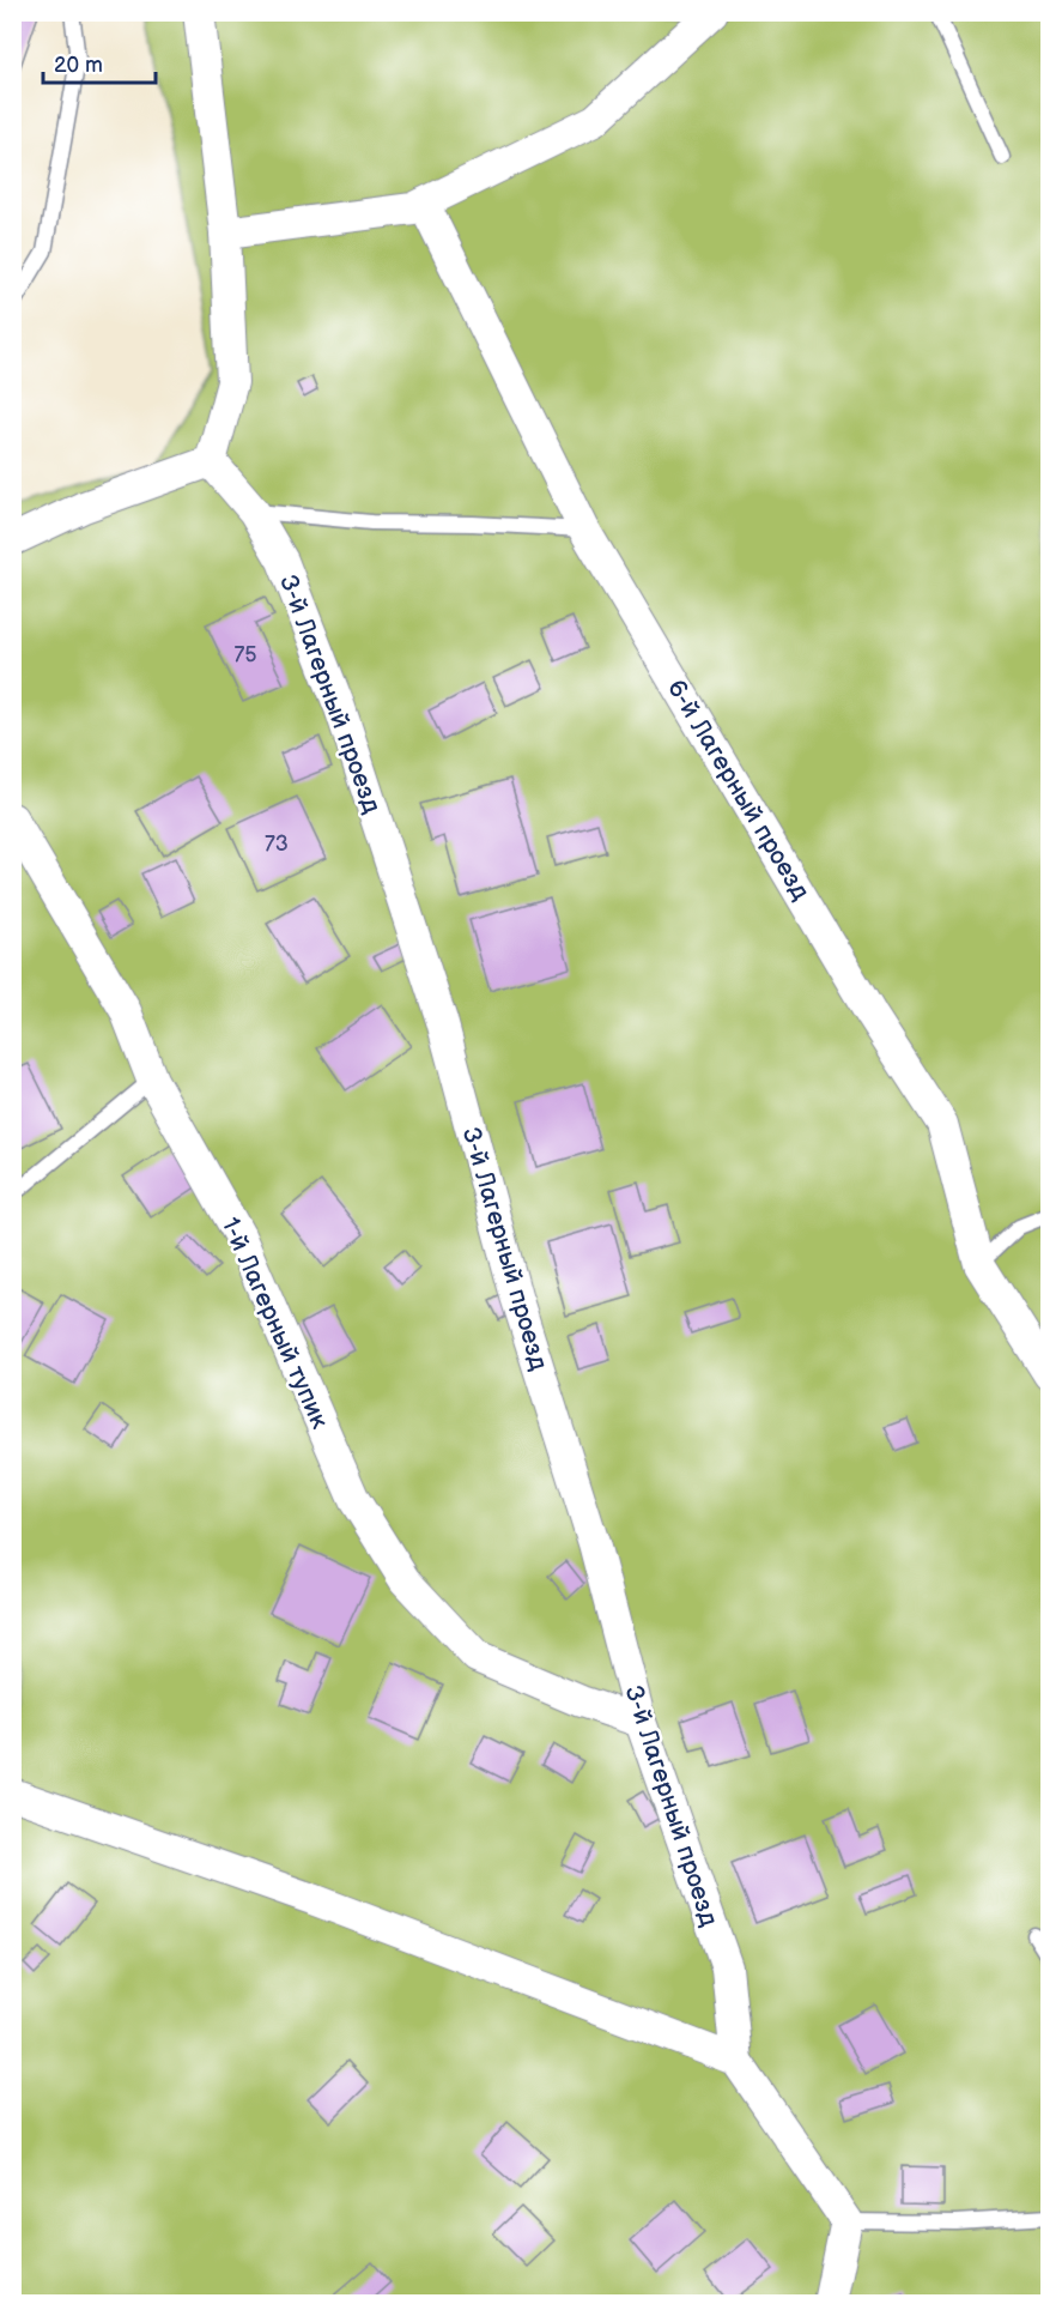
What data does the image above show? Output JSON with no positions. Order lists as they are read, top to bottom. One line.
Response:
{"streets":{"street":["3-й Лагерный проезд","6-й Лагерный проезд","1-й Лагерный тупик"]},"crossings":[["3-й Лагерный проезд","1-й Лагерный тупик"]],"house_numbers":["75","73"],"scale_bar":"20 m"}
